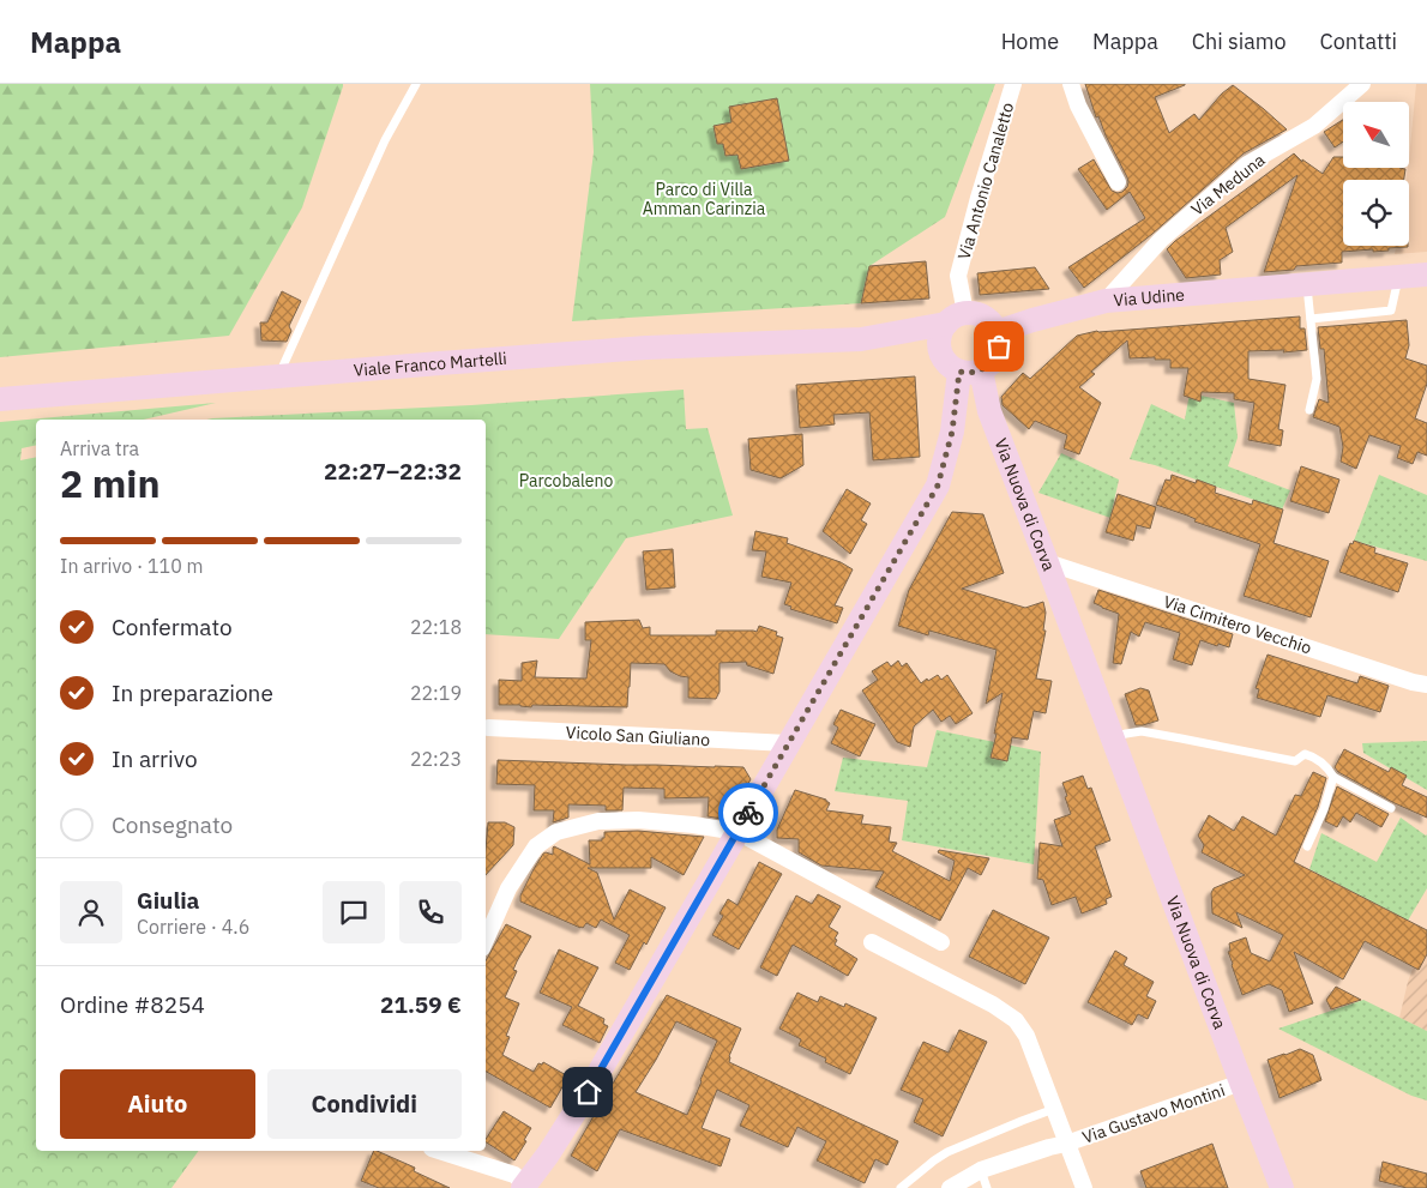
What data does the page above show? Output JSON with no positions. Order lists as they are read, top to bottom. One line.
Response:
{"streets":{"main road":["Via Udine","Viale Franco Martelli","Via Nuova di Corva"],"street":["Via Antonio Canaletto","Via Meduna","Via Cimitero Vecchio","Vicolo San Giuliano","Via Gustavo Montini"]},"crossings":[["Via Antonio Canaletto","Via Udine"],["Via Antonio Canaletto","Viale Franco Martelli"],["Via Antonio Canaletto","Via Nuova di Corva"],["Via Meduna","Via Udine"],["Via Udine","Viale Franco Martelli"],["Via Udine","Via Nuova di Corva"],["Viale Franco Martelli","Via Nuova di Corva"],["Via Nuova di Corva","Via Cimitero Vecchio"],["Via Nuova di Corva","Via Gustavo Montini"]],"parks":["Parco di Villa Amman Carinzia","Parcobaleno"],"north":"top left","page":{"header":"Mappa","nav":["Home","Mappa","Chi siamo","Contatti"],"heading":["2 min","Arriva tra","22:27–22:32"],"panel":["Giulia","Corriere · 4.6","Ordine #8254","21.59 €"],"bar":"In arrivo · 110 m","list":[["Confermato","22:18"],["In preparazione","22:19"],["In arrivo","22:23"],"Consegnato"],"buttons":["Aiuto","Condividi"]}}
